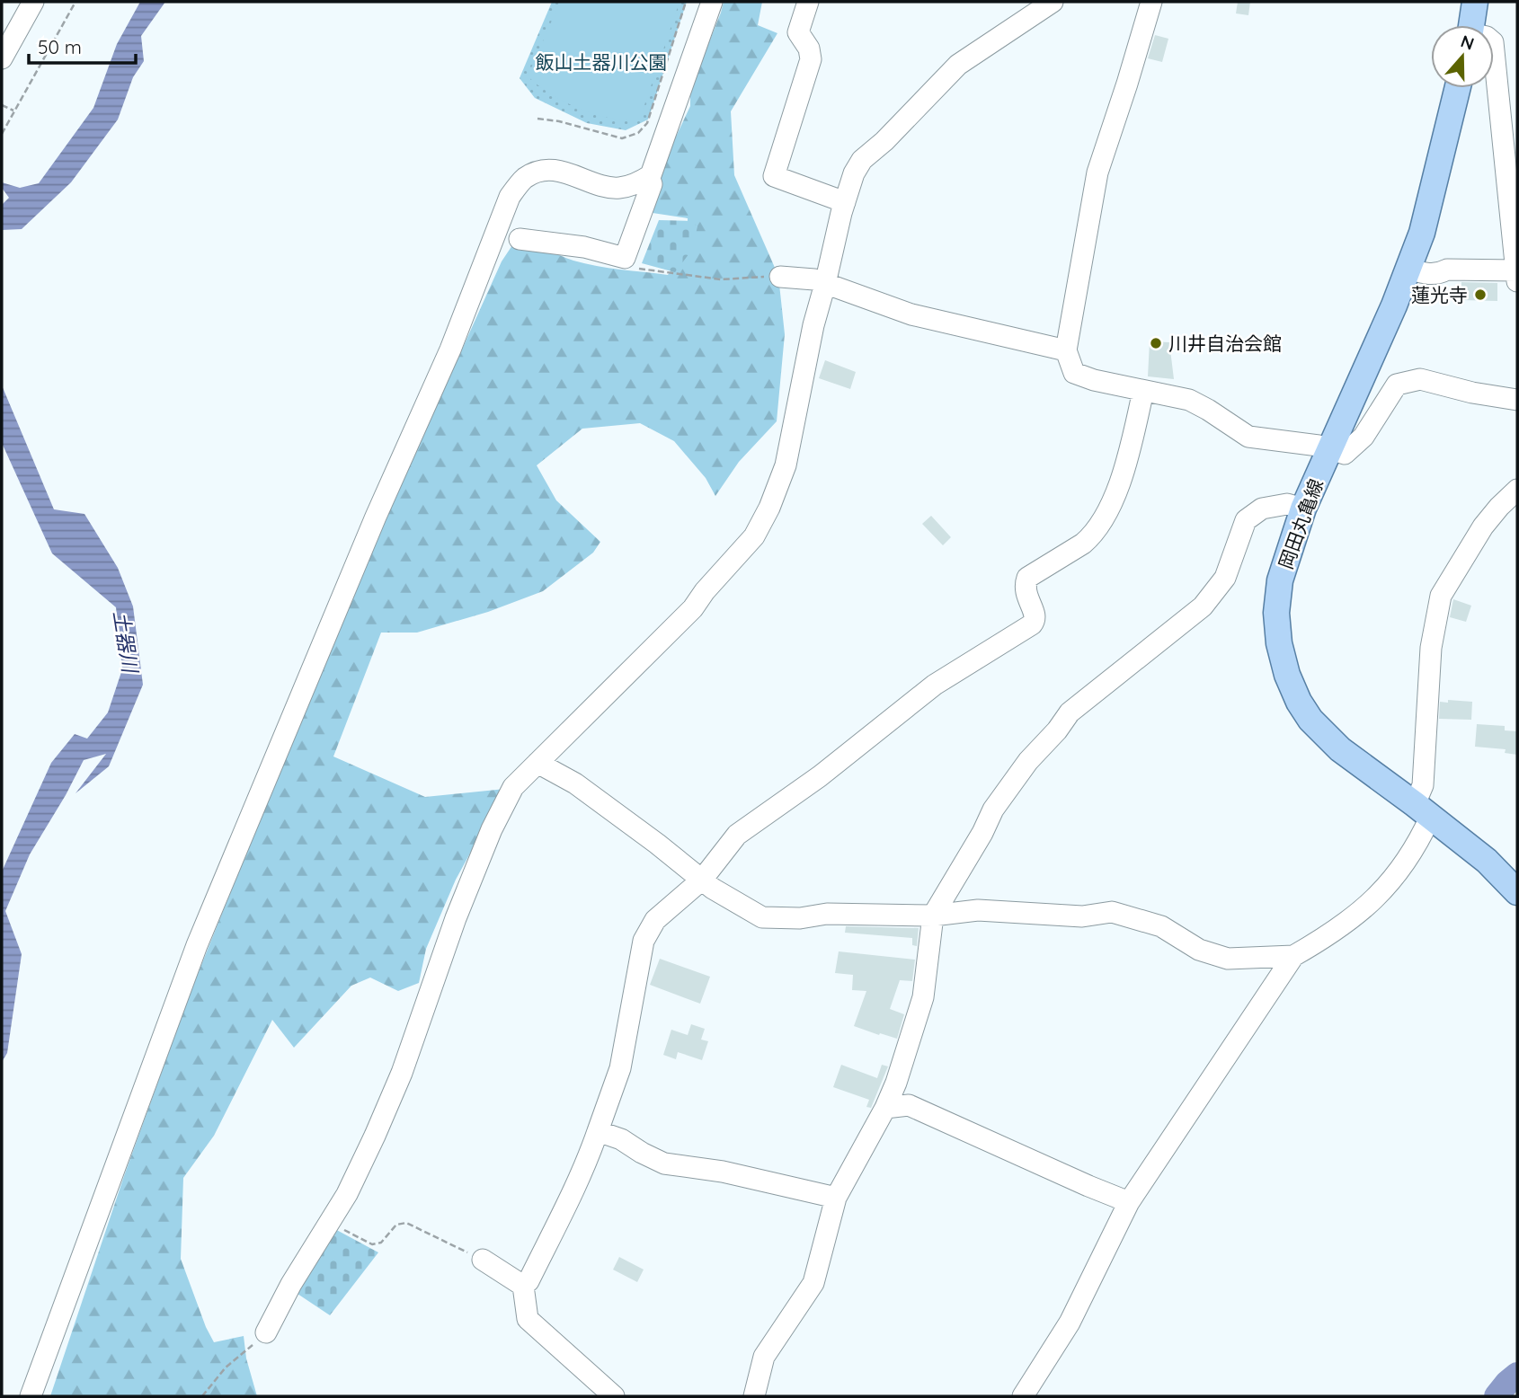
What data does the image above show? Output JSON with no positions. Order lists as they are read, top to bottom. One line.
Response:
{"streets":{"main road":["岡田丸亀線"]},"water":["土器川"],"parks":["飯山土器川公園"],"places":["蓮光寺","川井自治会館"],"scale_bar":"50 m","north":"top"}
